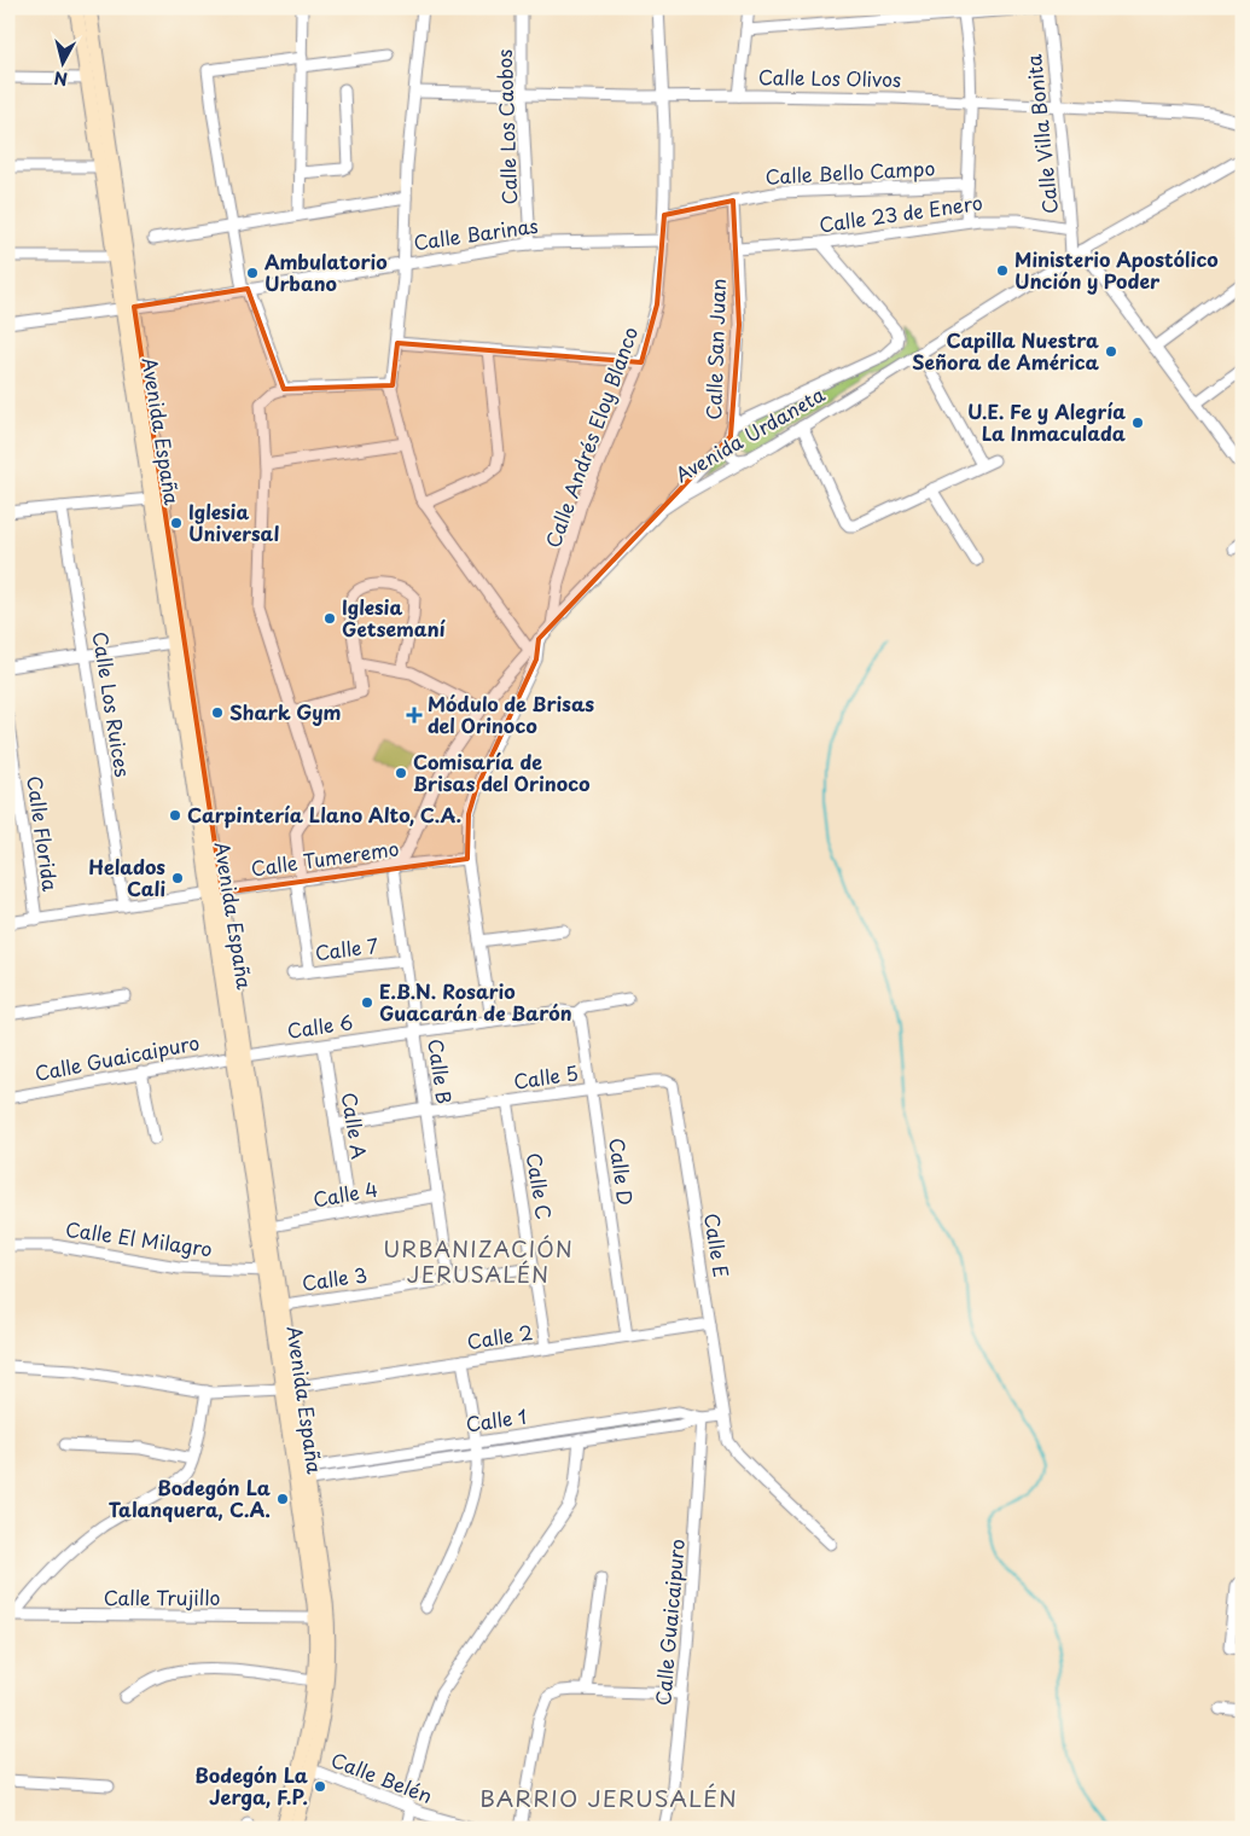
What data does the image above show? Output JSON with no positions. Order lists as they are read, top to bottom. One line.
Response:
{"streets":{"main road":["Avenida España"],"street":["Calle Los Olivos","Calle Los Caobos","Calle Villa Bonita","Calle Bello Campo","Calle 23 de Enero","Calle Barinas","Calle San Juan","Avenida Urdaneta","Calle Andrés Eloy Blanco","Calle Los Ruices","Calle Florida","Calle Tumeremo","Calle 7","Calle 6","Calle Guaicaipuro","Calle B","Calle 5","Calle A","Calle D","Calle C","Calle 4","Calle El Milagro","Calle E","Calle 3","Calle 2","Calle 1","Calle Trujillo","Calle Belén"]},"crossings":[["Calle Los Olivos","Calle Los Caobos"],["Calle Los Olivos","Calle Villa Bonita"],["Calle Los Olivos","Calle Andrés Eloy Blanco"],["Calle Los Caobos","Calle Barinas"],["Calle Villa Bonita","Calle 23 de Enero"],["Calle Villa Bonita","Avenida Urdaneta"],["Calle Bello Campo","Calle San Juan"],["Calle Bello Campo","Calle Andrés Eloy Blanco"],["Calle 23 de Enero","Calle San Juan"],["Calle Barinas","Avenida España"],["Calle Barinas","Calle Andrés Eloy Blanco"],["Calle San Juan","Avenida Urdaneta"],["Avenida España","Calle Tumeremo"],["Avenida España","Calle 6"],["Avenida España","Calle Guaicaipuro"],["Avenida España","Calle 4"],["Avenida España","Calle El Milagro"],["Avenida España","Calle 3"],["Avenida España","Calle 2"],["Avenida España","Calle 1"],["Avenida España","Calle Trujillo"],["Avenida España","Calle Belén"],["Avenida Urdaneta","Calle Andrés Eloy Blanco"],["Avenida Urdaneta","Calle Tumeremo"],["Avenida Urdaneta","Calle B"],["Calle Los Ruices","Calle Tumeremo"],["Calle Florida","Calle Tumeremo"],["Calle Tumeremo","Calle B"],["Calle 7","Calle B"],["Calle 6","Calle Guaicaipuro"],["Calle 6","Calle B"],["Calle 6","Calle A"],["Calle 6","Calle D"],["Calle Guaicaipuro","Calle 1"],["Calle B","Calle 5"],["Calle B","Calle 4"],["Calle B","Calle 3"],["Calle 5","Calle A"],["Calle 5","Calle D"],["Calle 5","Calle C"],["Calle 5","Calle E"],["Calle A","Calle 4"],["Calle D","Calle 2"],["Calle C","Calle 3"],["Calle C","Calle 2"],["Calle E","Calle 2"],["Calle E","Calle 1"]],"districts":["URBANIZACIÓN JERUSALÉN","BARRIO JERUSALÉN"],"places":{"other":["Ministerio Apostólico Unción y Poder","Ambulatorio Urbano","Capilla Nuestra Señora de América","U.E. Fe y Alegría La Inmaculada","Iglesia Universal","Iglesia Getsemaní","Shark Gym","Comisaría de Brisas del Orinoco","Carpintería Llano Alto, C.A.","Helados Cali","E.B.N. Rosario Guacarán de Barón","Bodegón La Talanquera, C.A.","Bodegón La Jerga, F.P."],"health":["Módulo de Brisas del Orinoco"]},"north":"bottom"}
